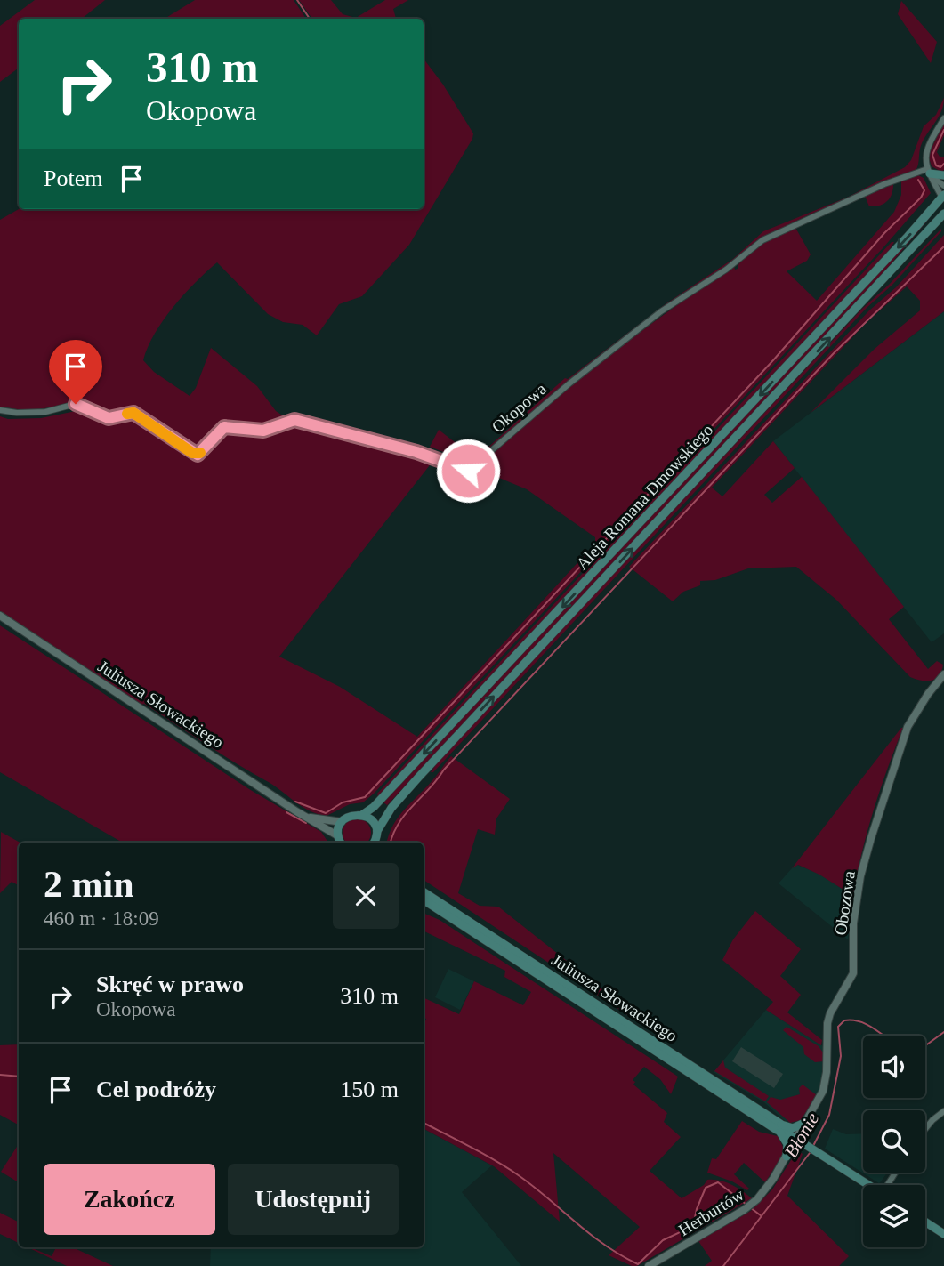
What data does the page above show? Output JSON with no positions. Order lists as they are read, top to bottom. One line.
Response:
{"streets":{"main road":["Aleja Romana Dmowskiego","Juliusza Słowackiego"],"street":["Okopowa","Obozowa","Herburtów"]},"crossings":[["Juliusza Słowackiego","Obozowa"],["Juliusza Słowackiego","Herburtów"],["Obozowa","Herburtów"]],"water":["Błonie"],"page":{"turn":["310 m","Okopowa"],"then":"Potem","heading":["2 min","460 m · 18:09"],"list":[{"name":"Skręć w prawo","note":"Okopowa","value":"310 m"},{"name":"Cel podróży","value":"150 m"}],"buttons":["Zakończ","Udostępnij"]}}
